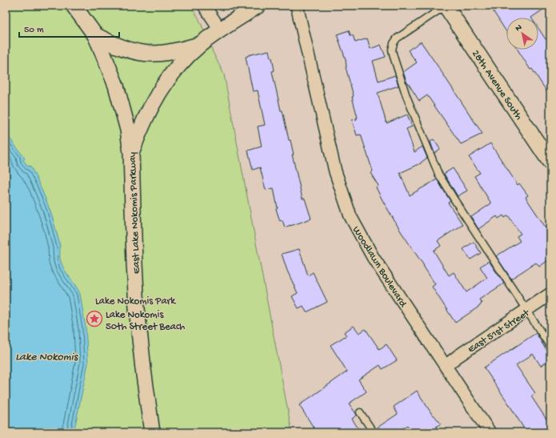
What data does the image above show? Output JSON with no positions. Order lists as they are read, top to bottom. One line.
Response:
{"streets":{"street":["28th Avenue South","East Lake Nokomis Parkway","Woodlawn Boulevard","East 51st Street"]},"crossings":[["Woodlawn Boulevard","East 51st Street"]],"water":["Lake Nokomis"],"parks":["Lake Nokomis Park"],"places":{"place":["Lake Nokomis 50th Street Beach"]},"scale_bar":"50 m","north":"top left"}
